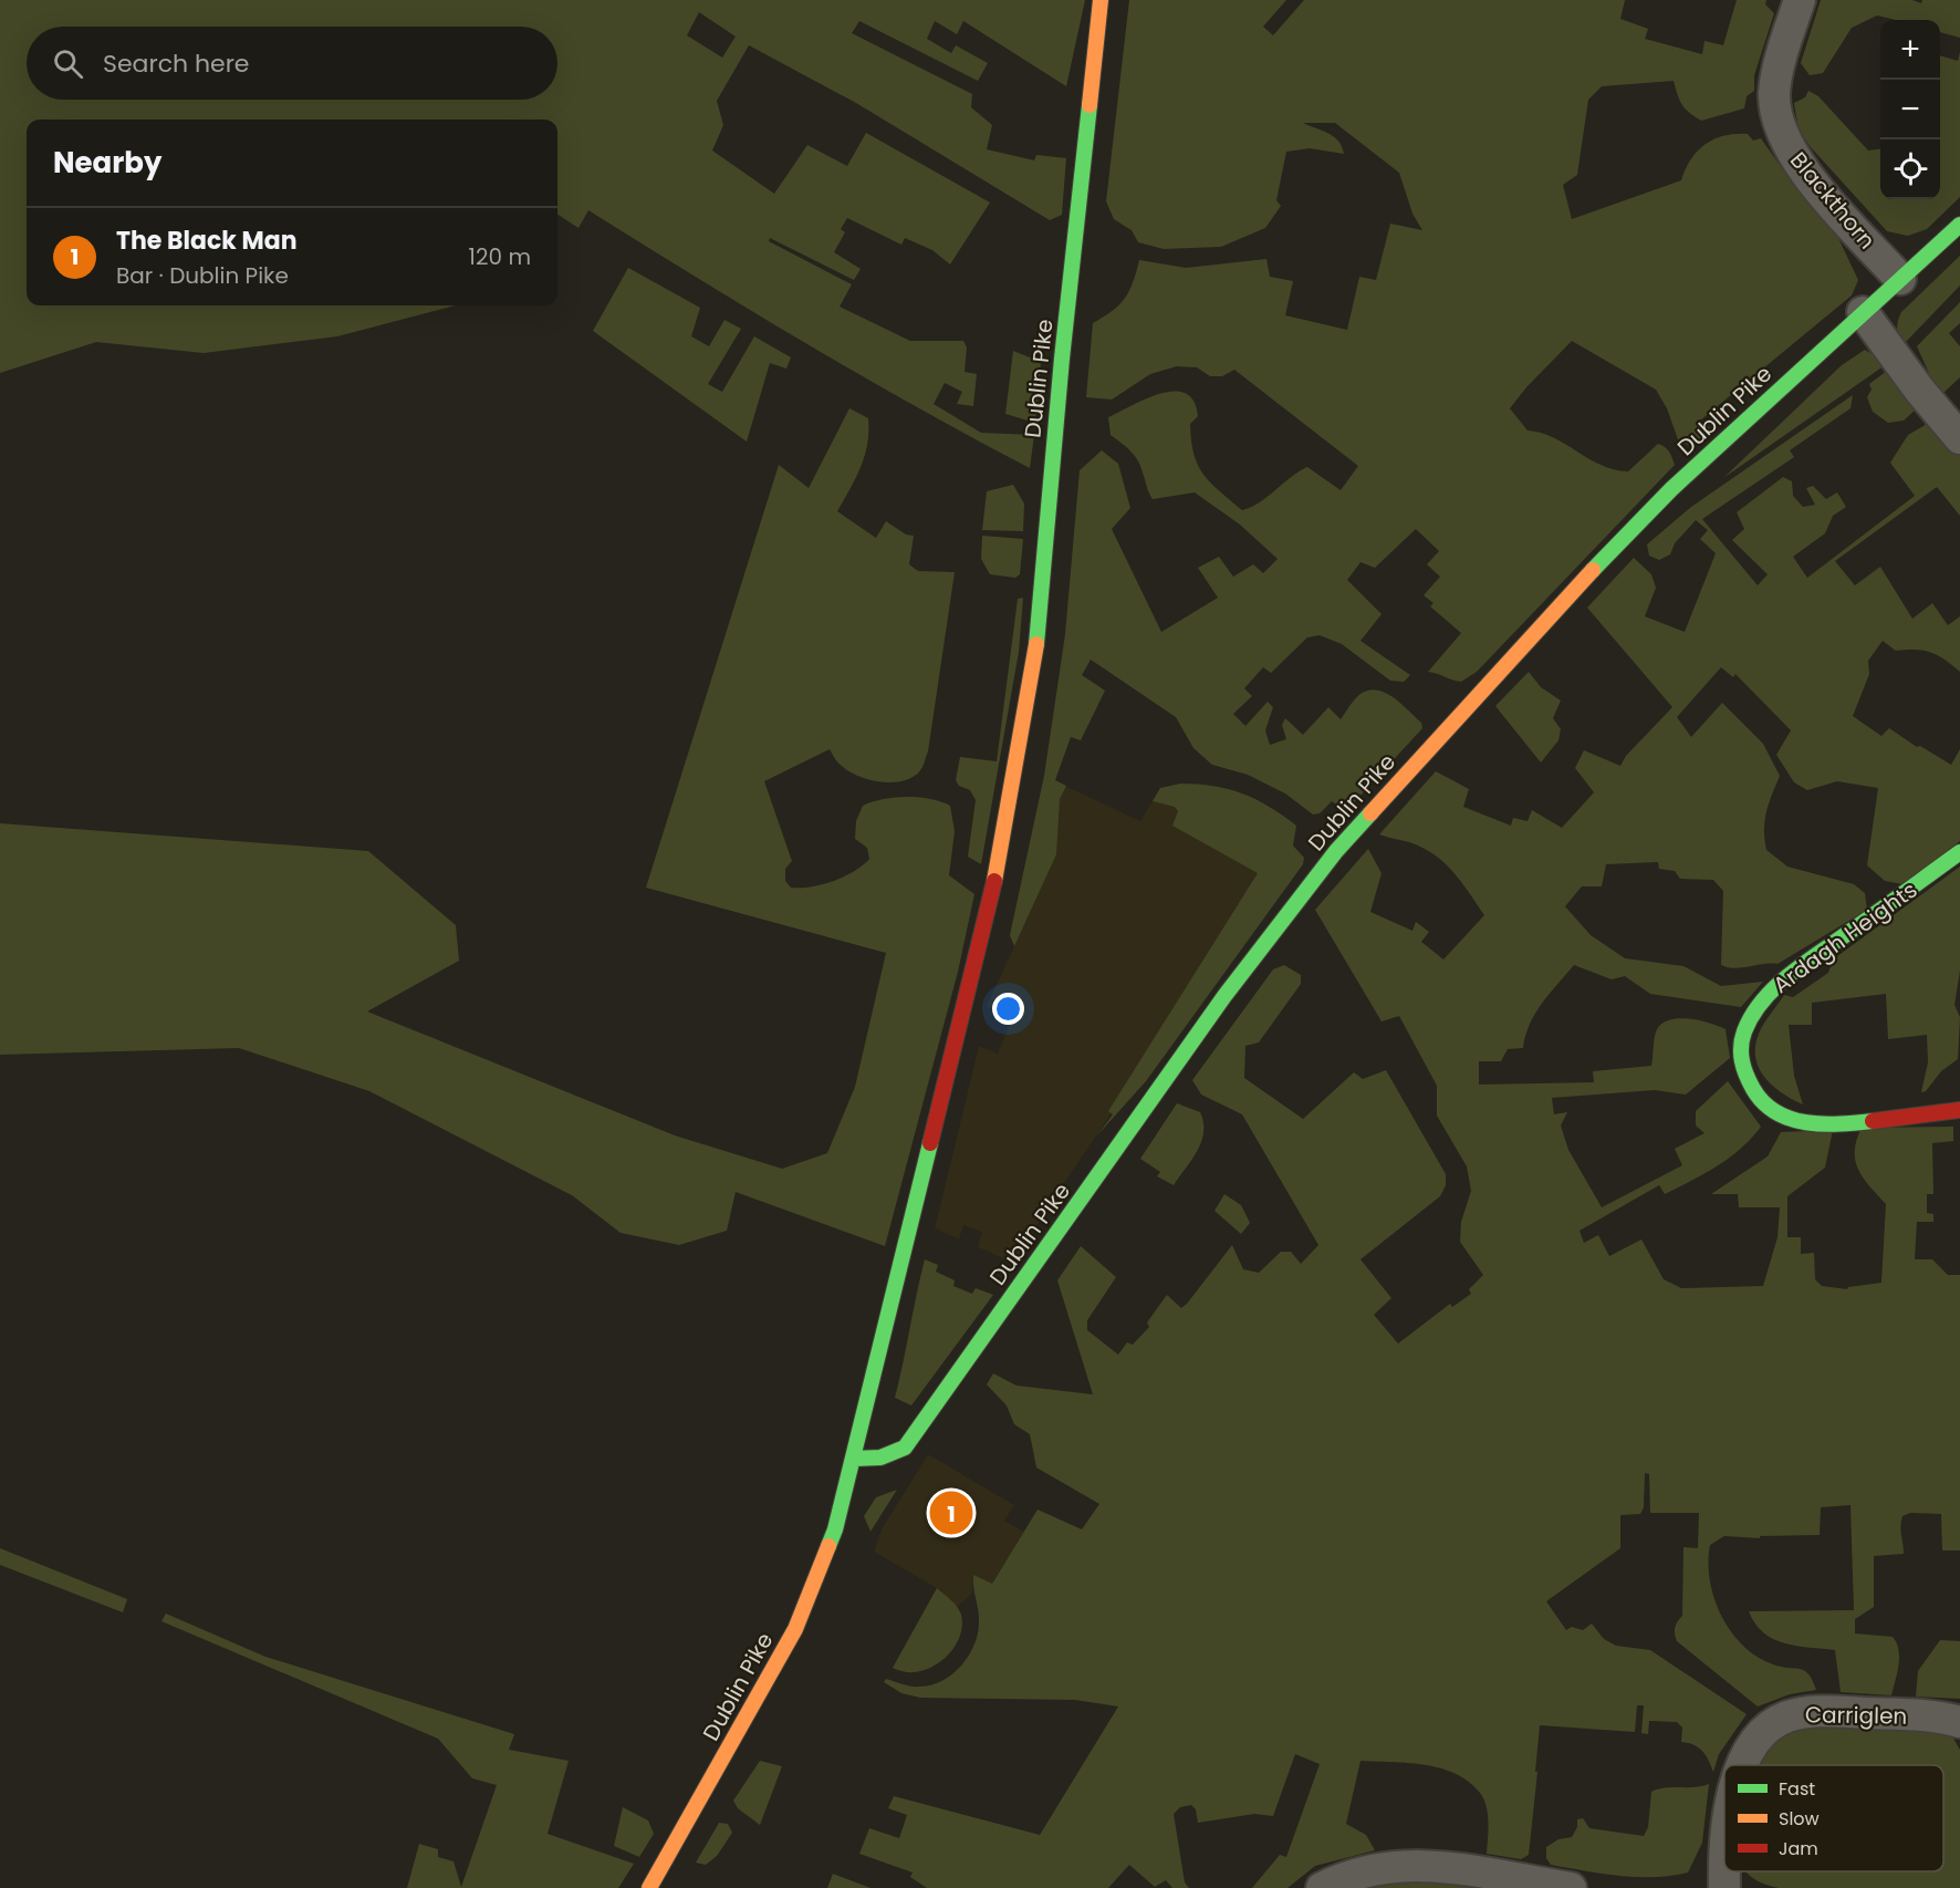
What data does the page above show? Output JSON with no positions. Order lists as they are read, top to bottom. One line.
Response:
{"streets":{"street":["Blackthorn","Dublin Pike","Ardagh Heights","Carriglen"]},"crossings":[["Blackthorn","Dublin Pike"]],"legend":["Fast","Slow","Jam"],"page":{"map_buttons":["+","−"],"search":"Search here","heading":"Nearby","list":[{"mark":"1","name":"The Black Man","note":"Bar · Dublin Pike","value":"120 m"}],"pins":"1"}}
